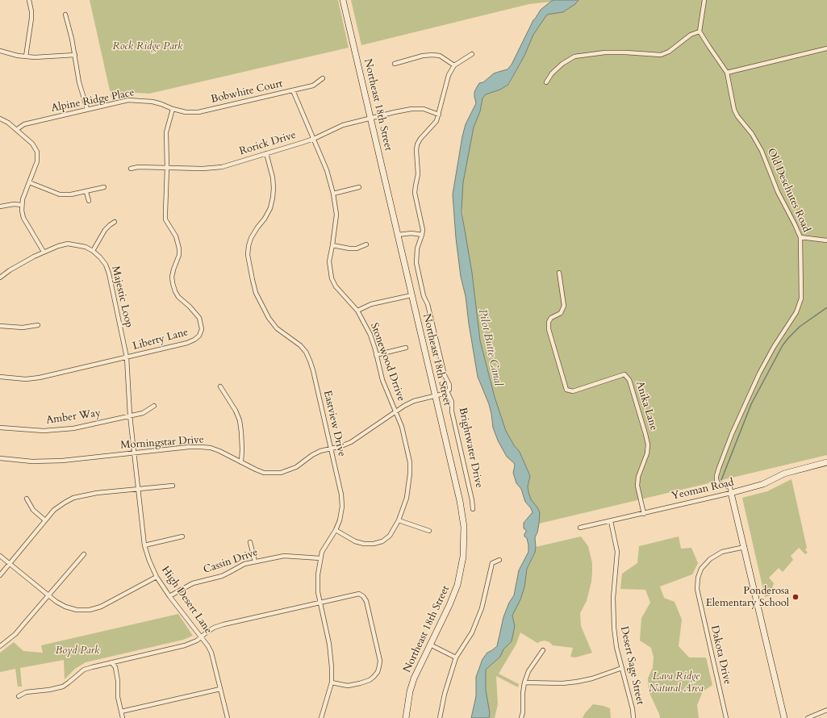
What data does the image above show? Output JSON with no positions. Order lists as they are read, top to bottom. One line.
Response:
{"streets":{"main road":["Northeast 18th Street","Yeoman Road"],"street":["Bobwhite Court","Alpine Ridge Place","Rorick Drive","Old Deschutes Road","Majestic Loop","Liberty Lane","Stonewood Drrive","Anika Lane","Amber Way","Eastview Drive","Morningstar Drive","Brightwater Drive","Cassin Drive","High Desert Lane","Dakota Drive","Desert Sage Street"]},"crossings":[["Bobwhite Court","Alpine Ridge Place"],["Bobwhite Court","Liberty Lane"],["Bobwhite Court","Stonewood Drrive"],["Alpine Ridge Place","Liberty Lane"],["Northeast 18th Street","Rorick Drive"],["Northeast 18th Street","Morningstar Drive"],["Rorick Drive","Liberty Lane"],["Rorick Drive","Stonewood Drrive"],["Rorick Drive","Eastview Drive"],["Rorick Drive","Brightwater Drive"],["Old Deschutes Road","Yeoman Road"],["Majestic Loop","Liberty Lane"],["Majestic Loop","Amber Way"],["Majestic Loop","Morningstar Drive"],["Majestic Loop","High Desert Lane"],["Stonewood Drrive","Eastview Drive"],["Stonewood Drrive","Morningstar Drive"],["Anika Lane","Yeoman Road"],["Eastview Drive","Morningstar Drive"],["Eastview Drive","Cassin Drive"],["Morningstar Drive","High Desert Lane"],["Yeoman Road","Desert Sage Street"],["Cassin Drive","High Desert Lane"]],"water":["Pilot Butte Canal"],"parks":["Rock Ridge Park","Boyd Park","Lava Ridge Natural Area"],"places":["Ponderosa Elementary School"]}
